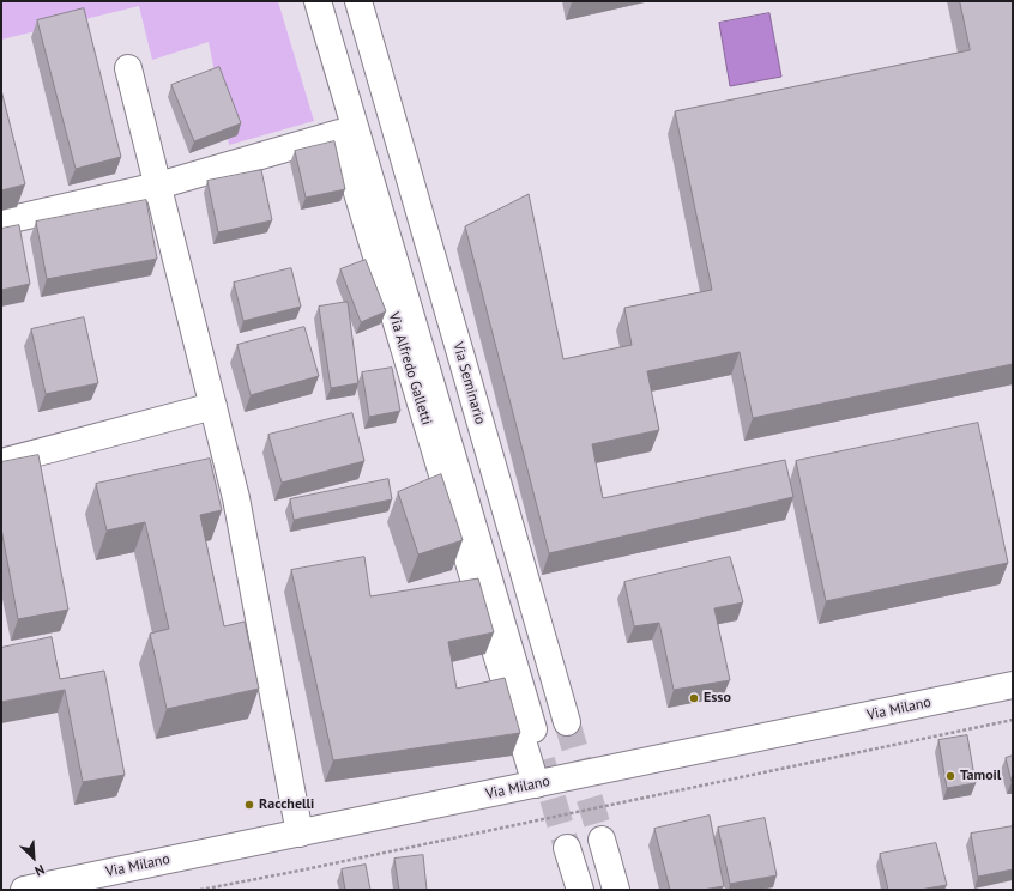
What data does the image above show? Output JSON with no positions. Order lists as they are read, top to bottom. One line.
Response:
{"streets":{"main road":["Via Alfredo Galletti","Via Seminario","Via Milano"]},"crossings":[["Via Alfredo Galletti","Via Milano"]],"places":["Esso","Tamoil","Racchelli"],"north":"bottom right"}
